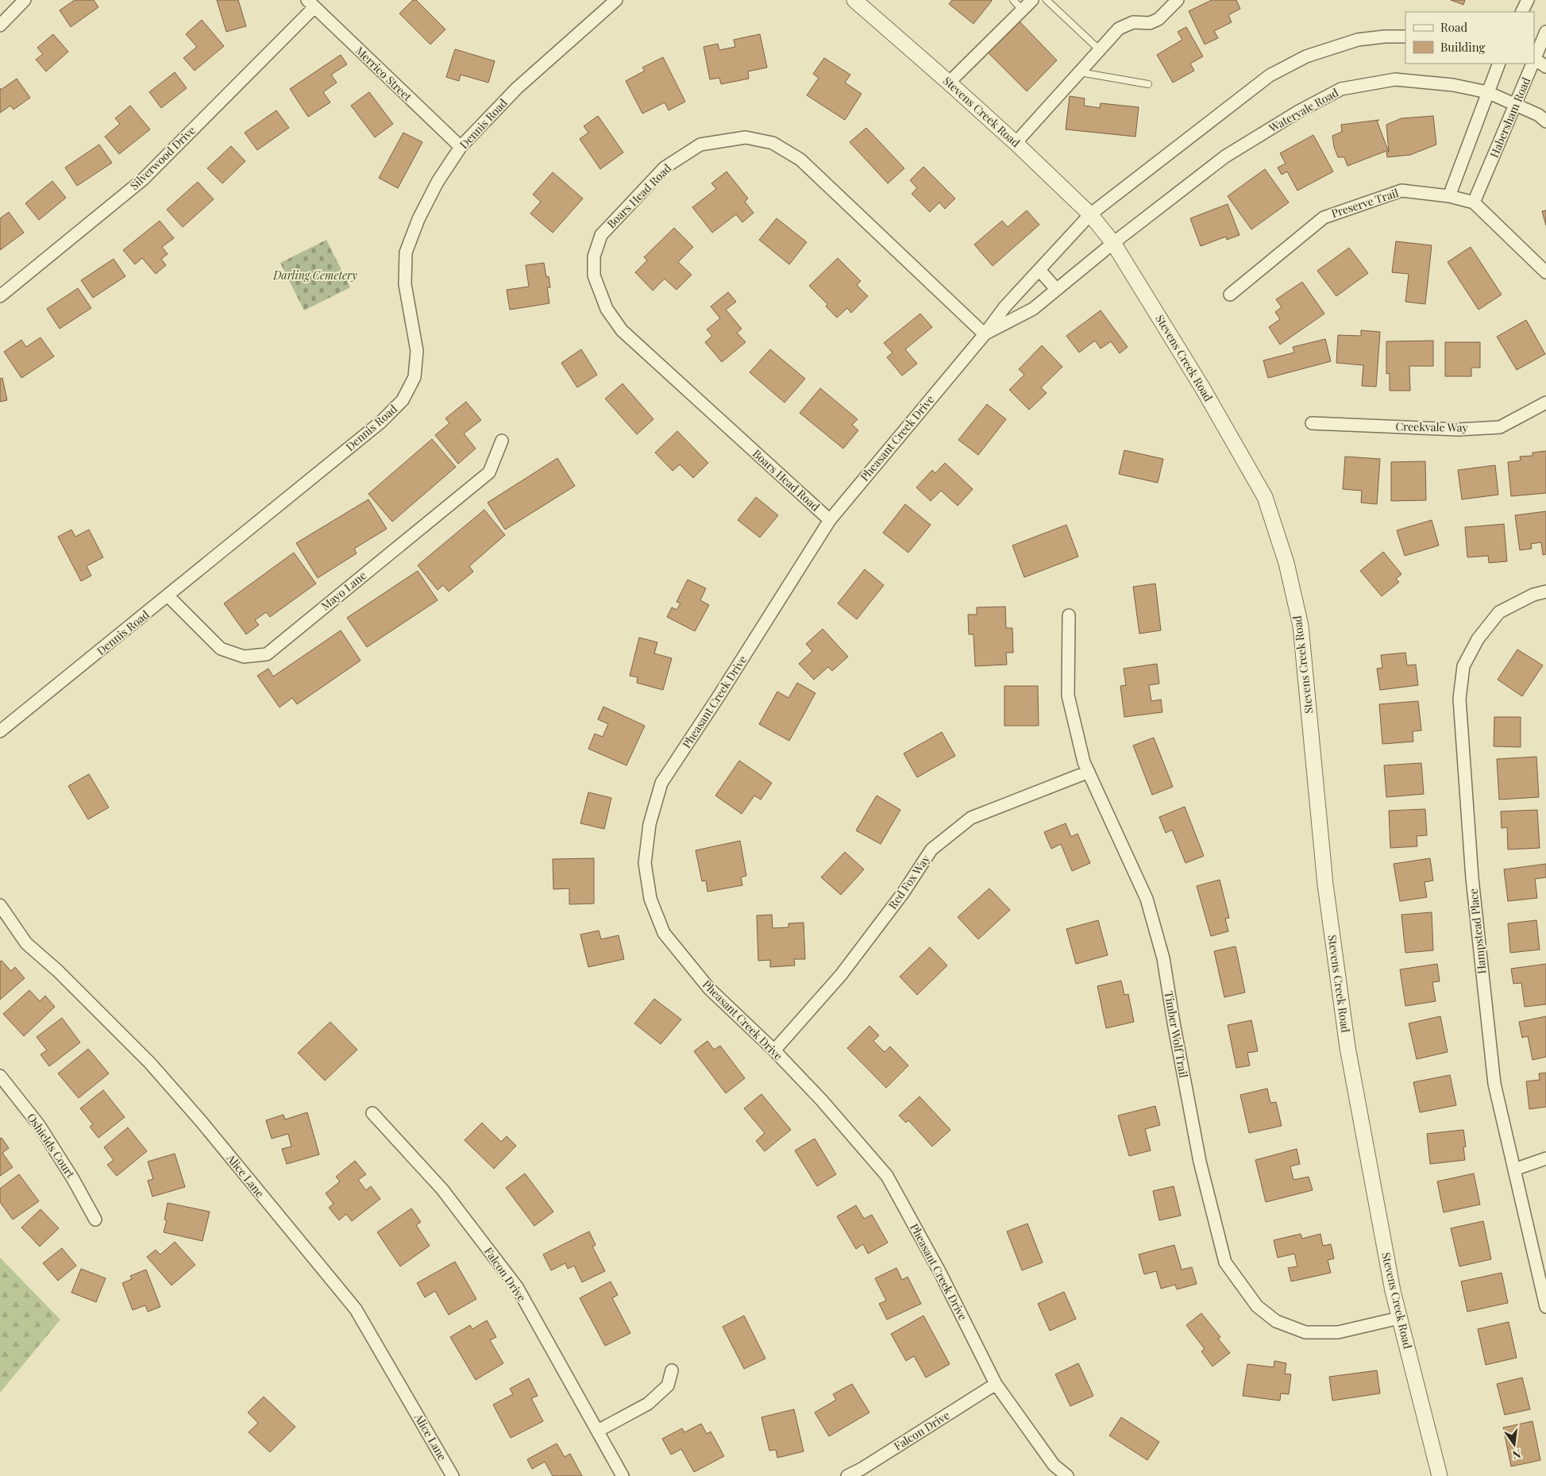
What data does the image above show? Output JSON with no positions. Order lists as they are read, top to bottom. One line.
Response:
{"streets":{"street":["Merrico Street","Watervale Road","Stevens Creek Road","Habersham Road","Dennis Road","Silverwood Drive","Boars Head Road","Preserve Trail","Creekvale Way","Pheasant Creek Drive","Mayo Lane","Red Fox Way","Hampstead Place","Timber Wolf Trail","Oshields Court","Alice Lane","Falcon Drive"]},"crossings":[["Merrico Street","Dennis Road"],["Merrico Street","Silverwood Drive"],["Watervale Road","Stevens Creek Road"],["Watervale Road","Habersham Road"],["Watervale Road","Pheasant Creek Drive"],["Stevens Creek Road","Pheasant Creek Drive"],["Stevens Creek Road","Timber Wolf Trail"],["Habersham Road","Preserve Trail"],["Dennis Road","Mayo Lane"],["Boars Head Road","Pheasant Creek Drive"],["Pheasant Creek Drive","Red Fox Way"],["Pheasant Creek Drive","Falcon Drive"],["Red Fox Way","Timber Wolf Trail"]],"parks":["Darling Cemetery"],"legend":["Road","Building"],"north":"bottom"}
